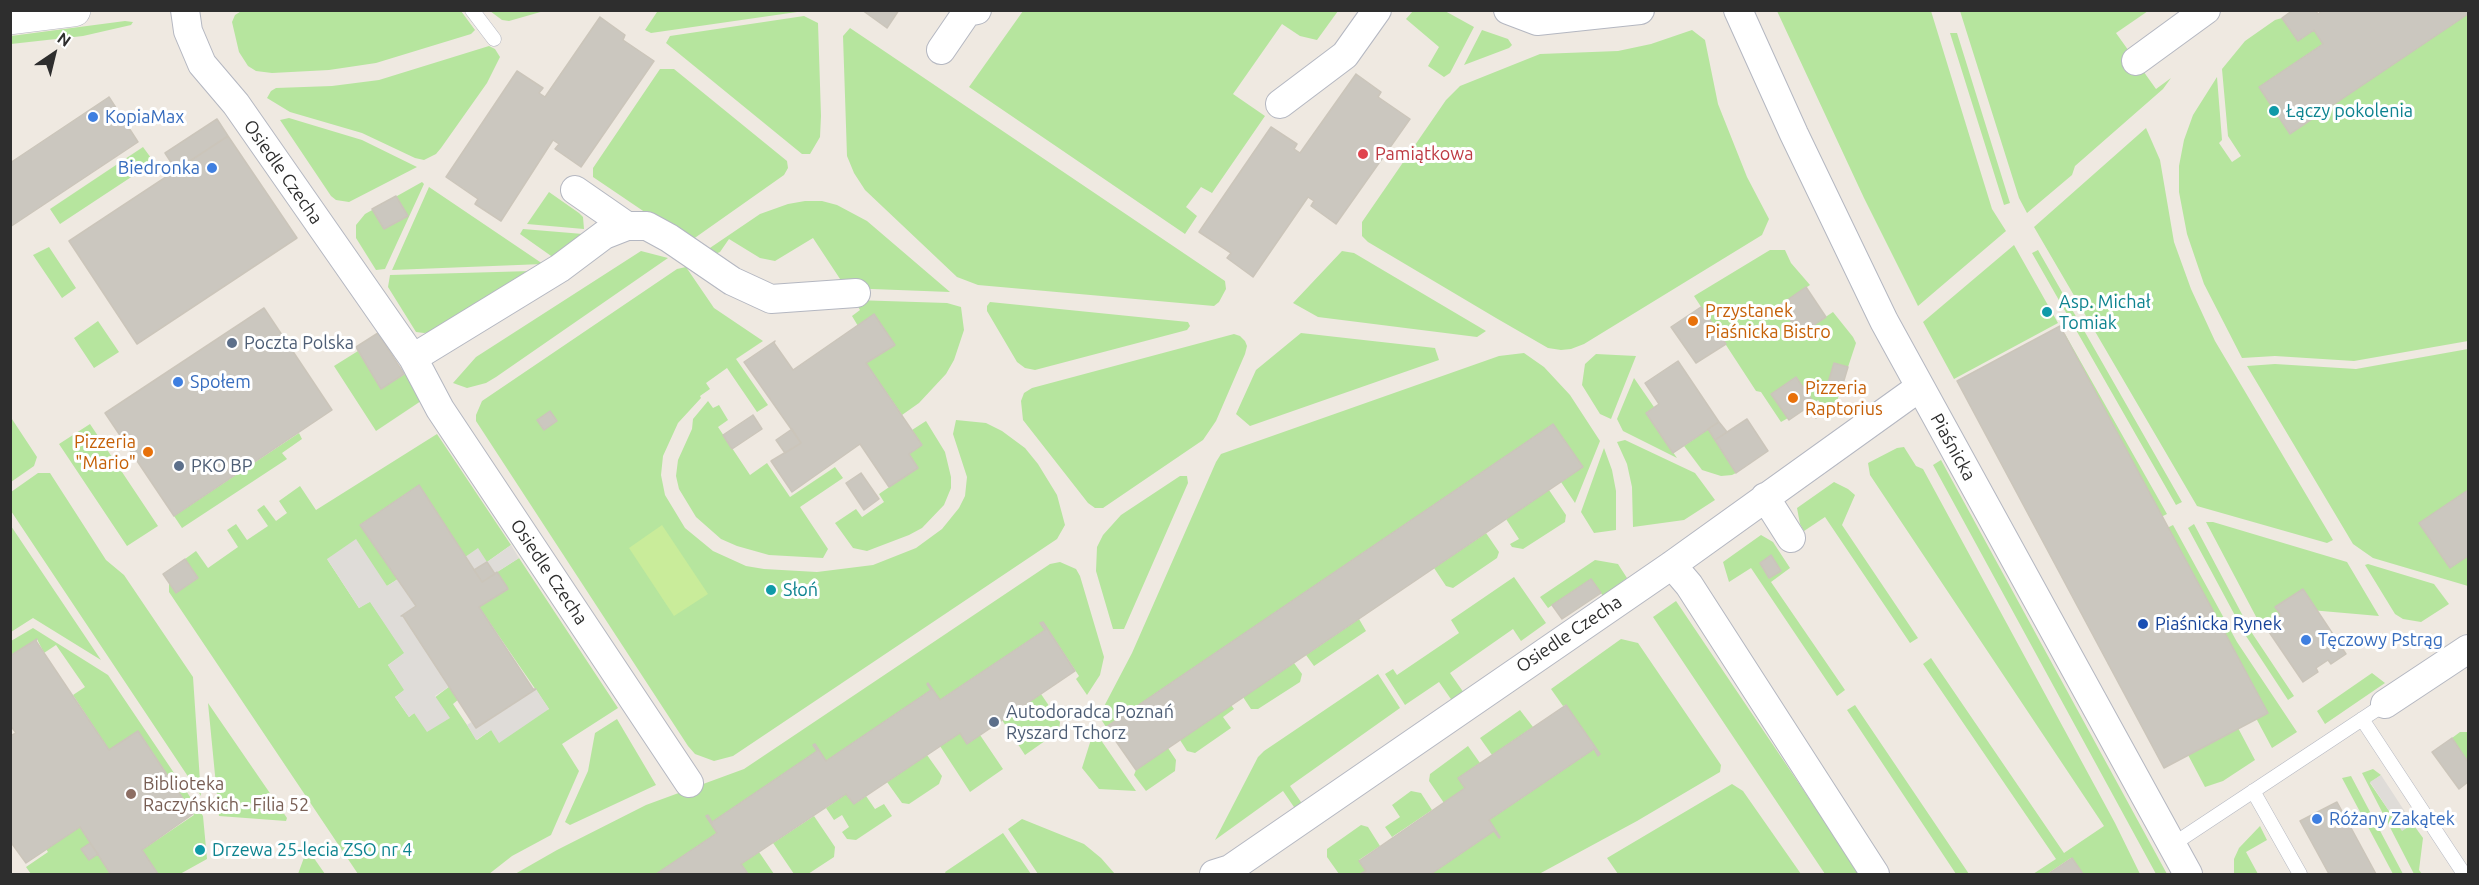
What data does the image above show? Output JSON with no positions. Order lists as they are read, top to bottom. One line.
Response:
{"streets":{"street":["Osiedle Czecha","Piaśnicka"]},"crossings":[["Osiedle Czecha","Piaśnicka"]],"places":["Łączy pokolenia","KopiaMax","Pamiątkowa","Biedronka","Asp. Michał Tomiak","Przystanek Piaśnicka Bistro","Poczta Polska","Społem","Pizzeria Raptorius","Pizzeria \"Mario\"","PKO BP","Słoń","Piaśnicka Rynek","Tęczowy Pstrąg","Autodoradca Poznań Ryszard Tchorz","Biblioteka Raczyńskich - Filia 52","Różany Zakątek","Drzewa 25-lecia ZSO nr 4"],"north":"top right"}
